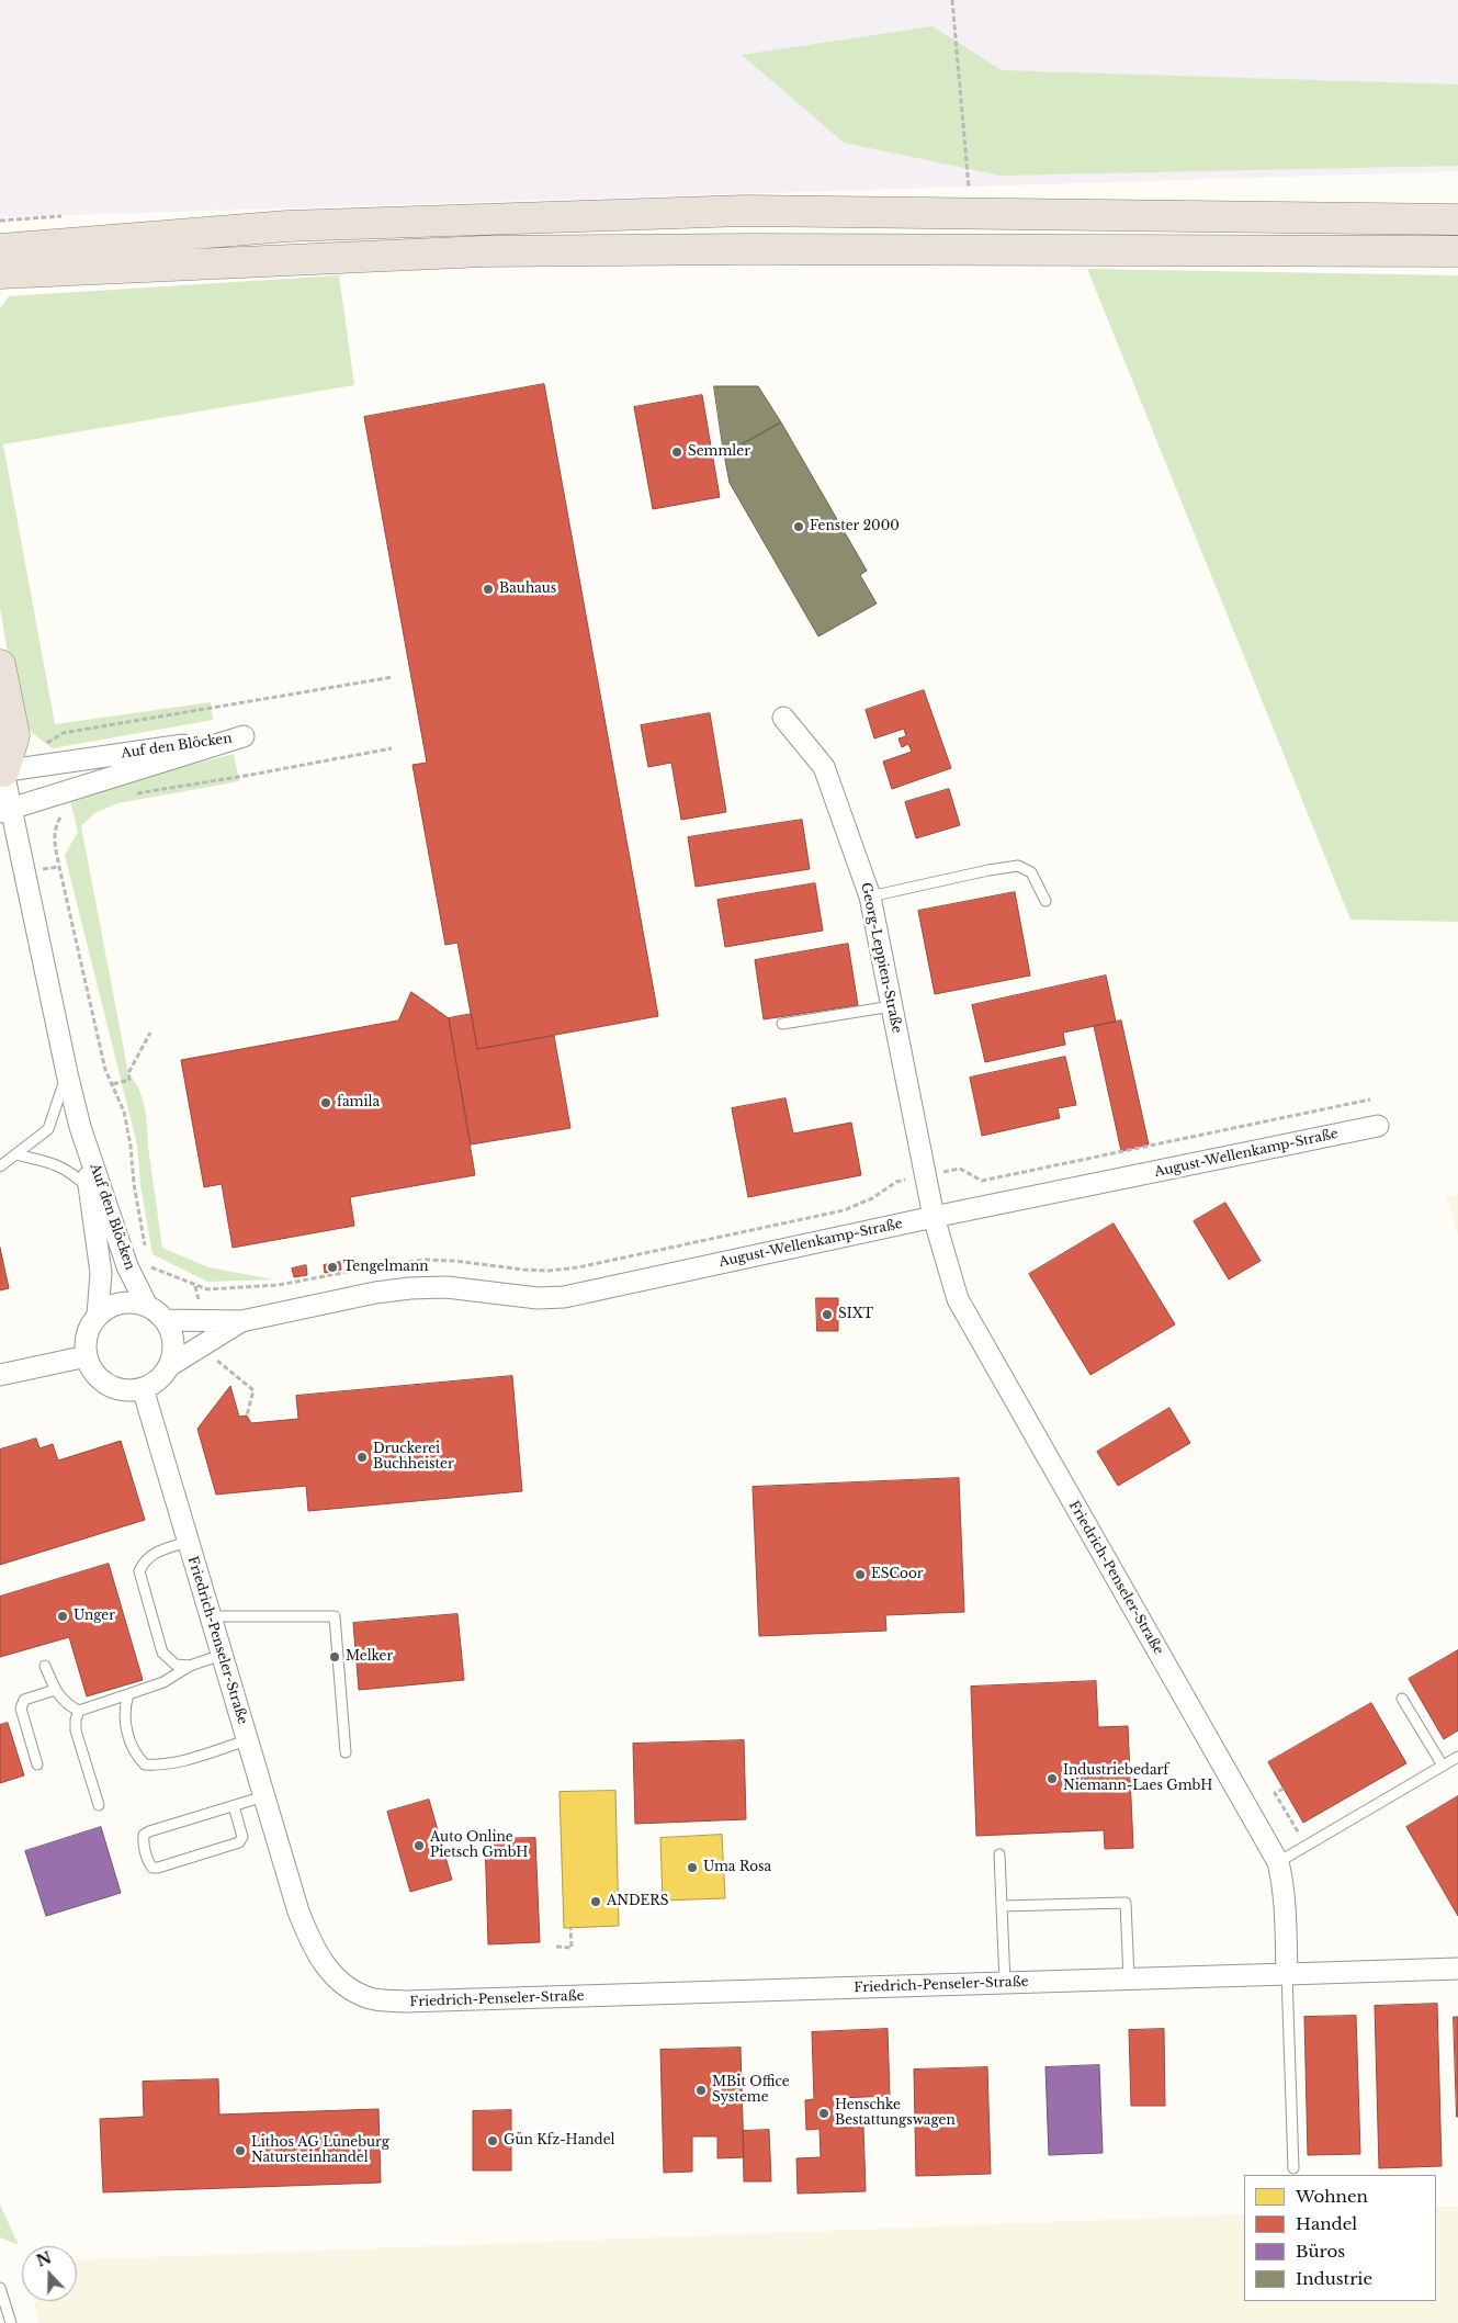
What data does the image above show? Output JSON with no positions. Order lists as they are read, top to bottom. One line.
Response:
{"streets":{"street":["Auf den Blöcken","Georg-Leppien-Straße","August-Wellenkamp-Straße","Friedrich-Penseler-Straße"]},"crossings":[["Auf den Blöcken","August-Wellenkamp-Straße"],["Auf den Blöcken","Friedrich-Penseler-Straße"],["Georg-Leppien-Straße","August-Wellenkamp-Straße"],["Georg-Leppien-Straße","Friedrich-Penseler-Straße"],["August-Wellenkamp-Straße","Friedrich-Penseler-Straße"]],"places":["Semmler","Fenster 2000","Bauhaus","famila","Tengelmann","SIXT","Druckerei Buchheister","ESCoor","Unger","Melker","Industriebedarf Niemann-Laes GmbH","Auto Online Pietsch GmbH","Uma Rosa","ANDERS","MBit Office Systeme","Henschke Bestattungswagen","Gün Kfz-Handel","Lithos AG Lüneburg Natursteinhandel"],"legend":["Wohnen","Handel","Büros","Industrie"],"north":"top"}
